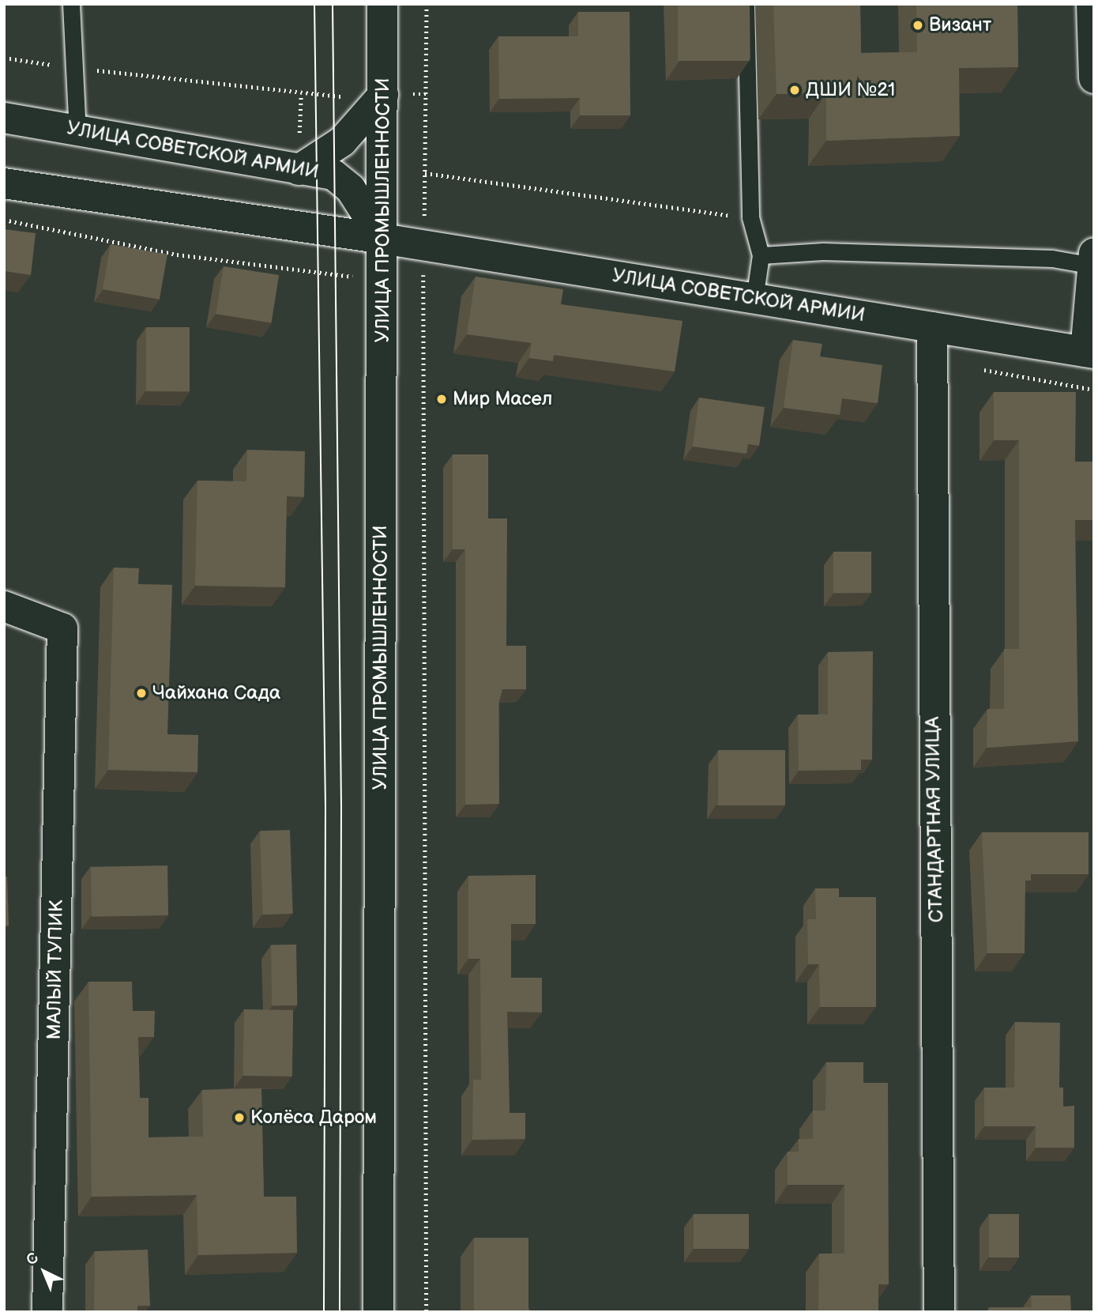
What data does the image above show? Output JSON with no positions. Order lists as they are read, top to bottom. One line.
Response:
{"streets":{"street":["УЛИЦА СОВЕТСКОЙ АРМИИ","УЛИЦА ПРОМЫШЛЕННОСТИ","СТАНДАРТНАЯ УЛИЦА","МАЛЫЙ ТУПИК"]},"crossings":[["УЛИЦА СОВЕТСКОЙ АРМИИ","УЛИЦА ПРОМЫШЛЕННОСТИ"],["УЛИЦА СОВЕТСКОЙ АРМИИ","СТАНДАРТНАЯ УЛИЦА"]],"places":["Визант","ДШИ №21","Мир Масел","Чайхана Сада","Колёса Даром"],"north":"top left"}
